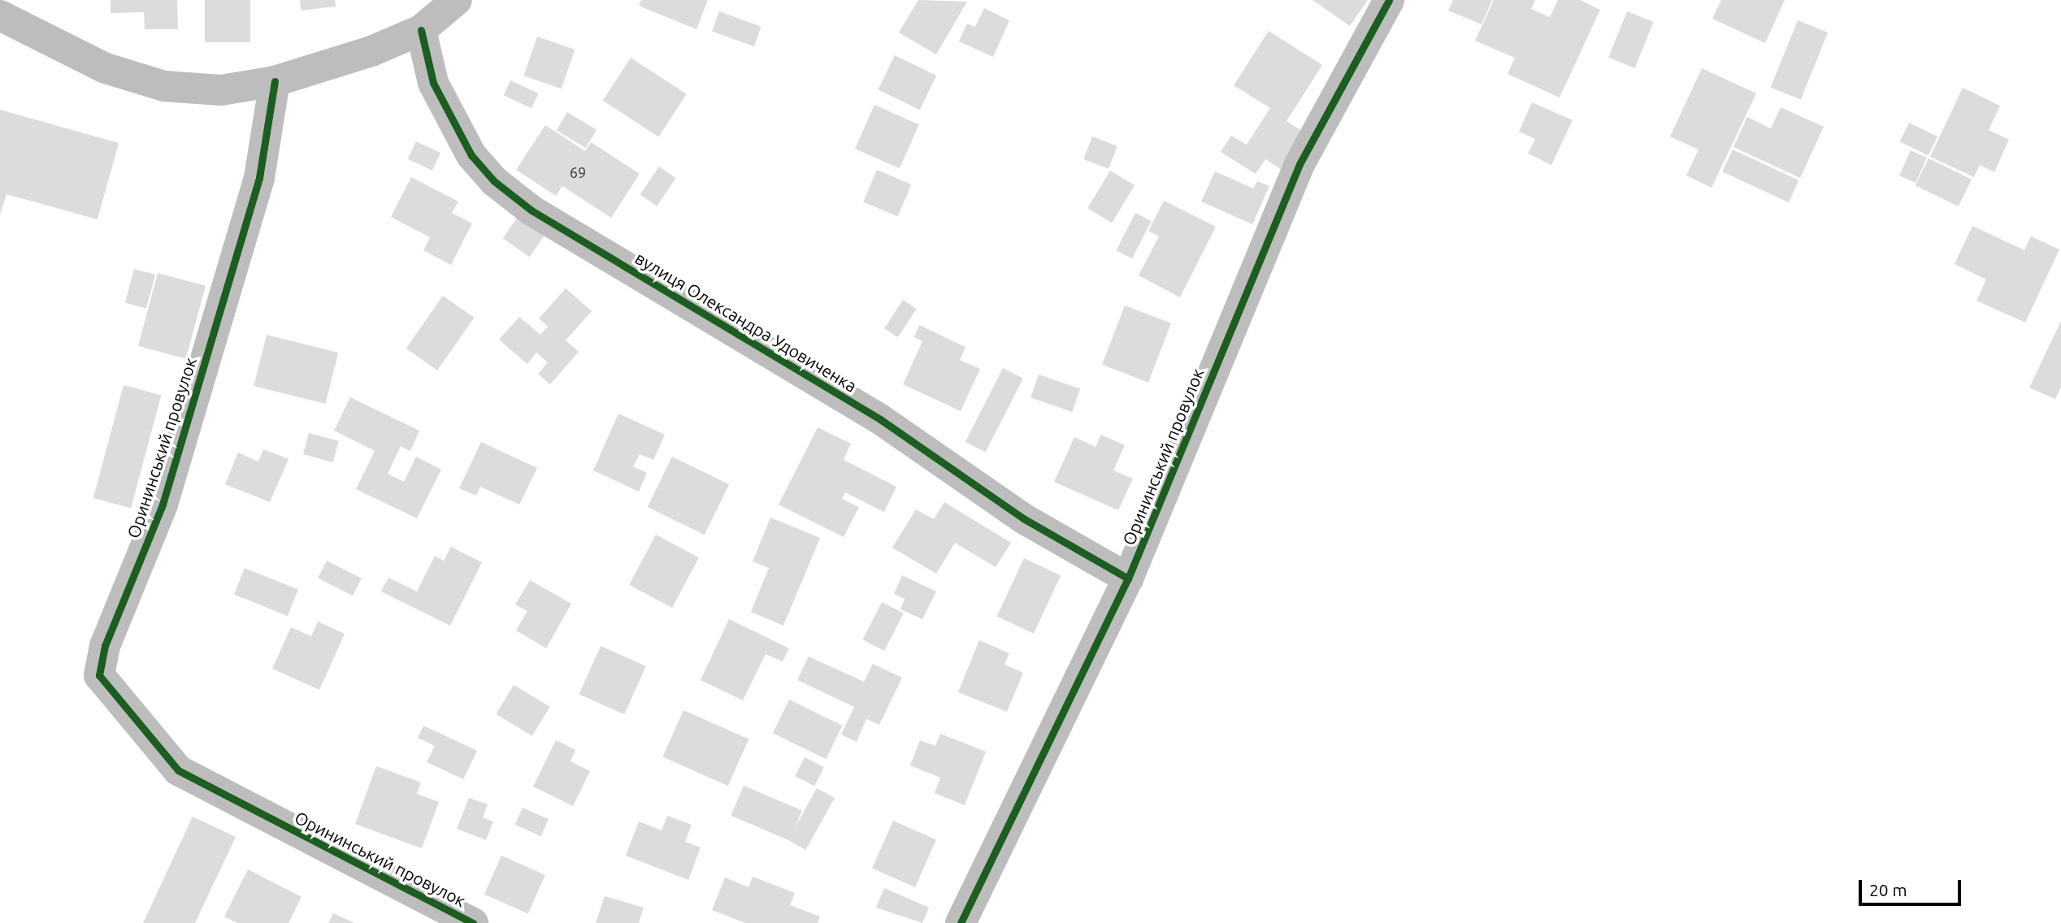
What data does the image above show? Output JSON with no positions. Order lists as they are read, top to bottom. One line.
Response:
{"streets":{"street":["вулиця Олександра Удовиченка","Орининський провулок"]},"crossings":[["вулиця Олександра Удовиченка","Орининський провулок"]],"house_numbers":["69"],"scale_bar":"20 m"}
